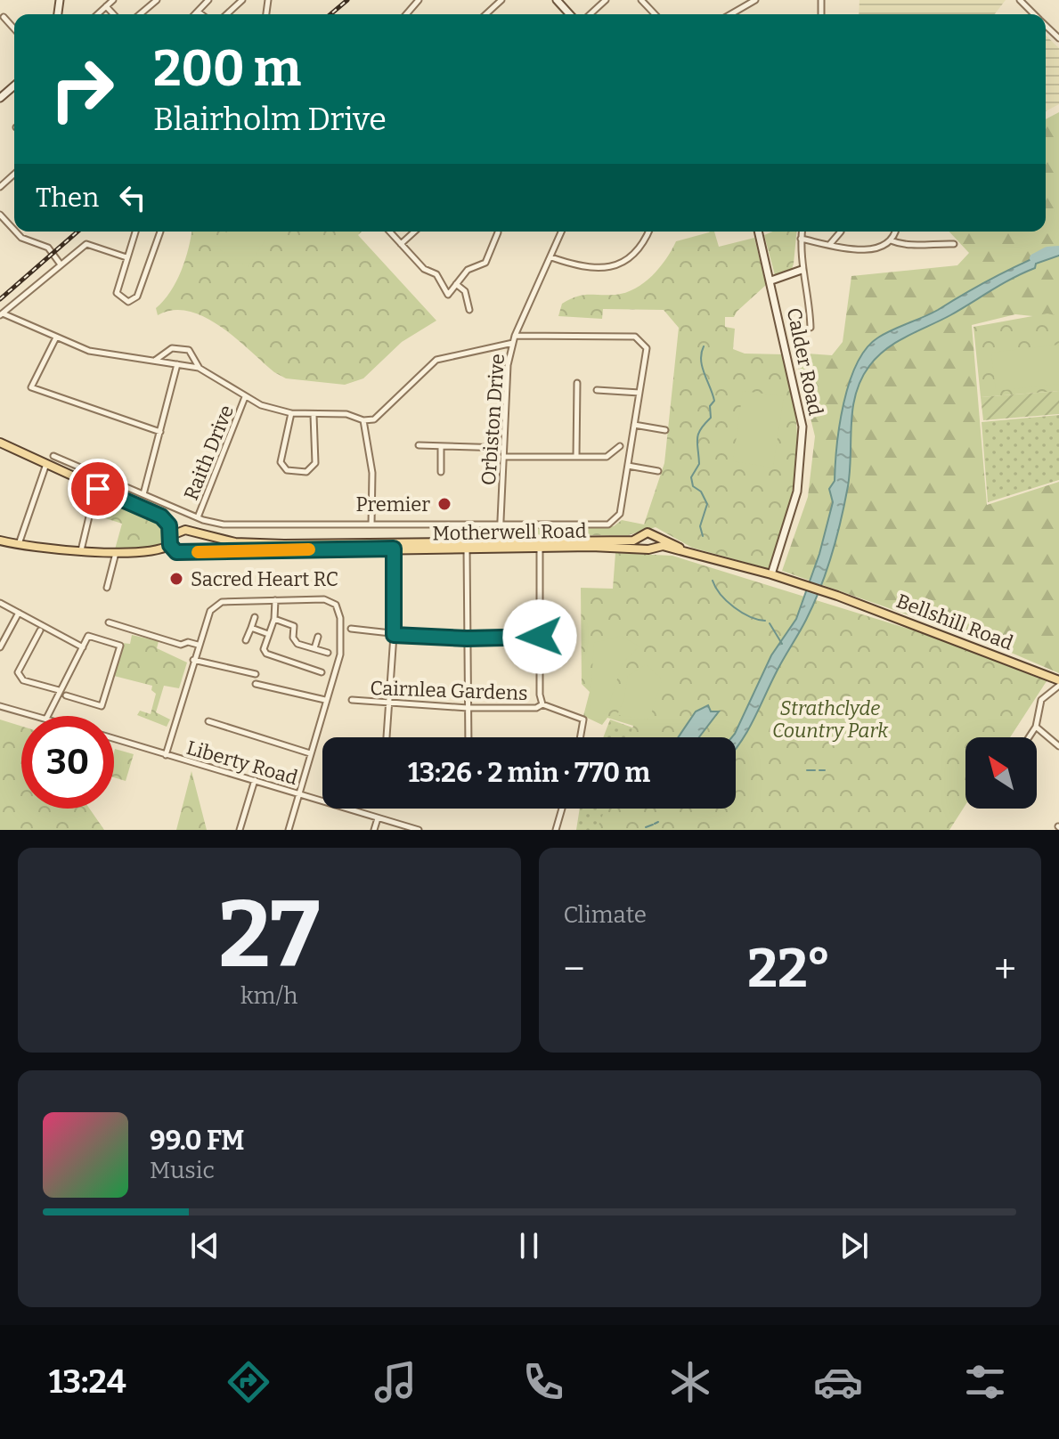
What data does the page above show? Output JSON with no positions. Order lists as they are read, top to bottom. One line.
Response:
{"streets":{"main road":["Motherwell Road","Bellshill Road"],"street":["Calder Road","Orbiston Drive","Raith Drive","Cairnlea Gardens","Liberty Road"]},"crossings":[["Calder Road","Bellshill Road"],["Orbiston Drive","Motherwell Road"],["Raith Drive","Motherwell Road"],["Motherwell Road","Bellshill Road"]],"parks":["Strathclyde Country Park"],"places":["Premier","Sacred Heart RC"],"north":"top left","page":{"turn":["200 m","Blairholm Drive"],"then":"Then","limit":"30","trip":"13:26 · 2 min · 770 m","tile":[["27","km/h"],"Climate"],"heat":["−","22°","+"],"song":["99.0 FM","Music"],"tabs":"13:24"}}
